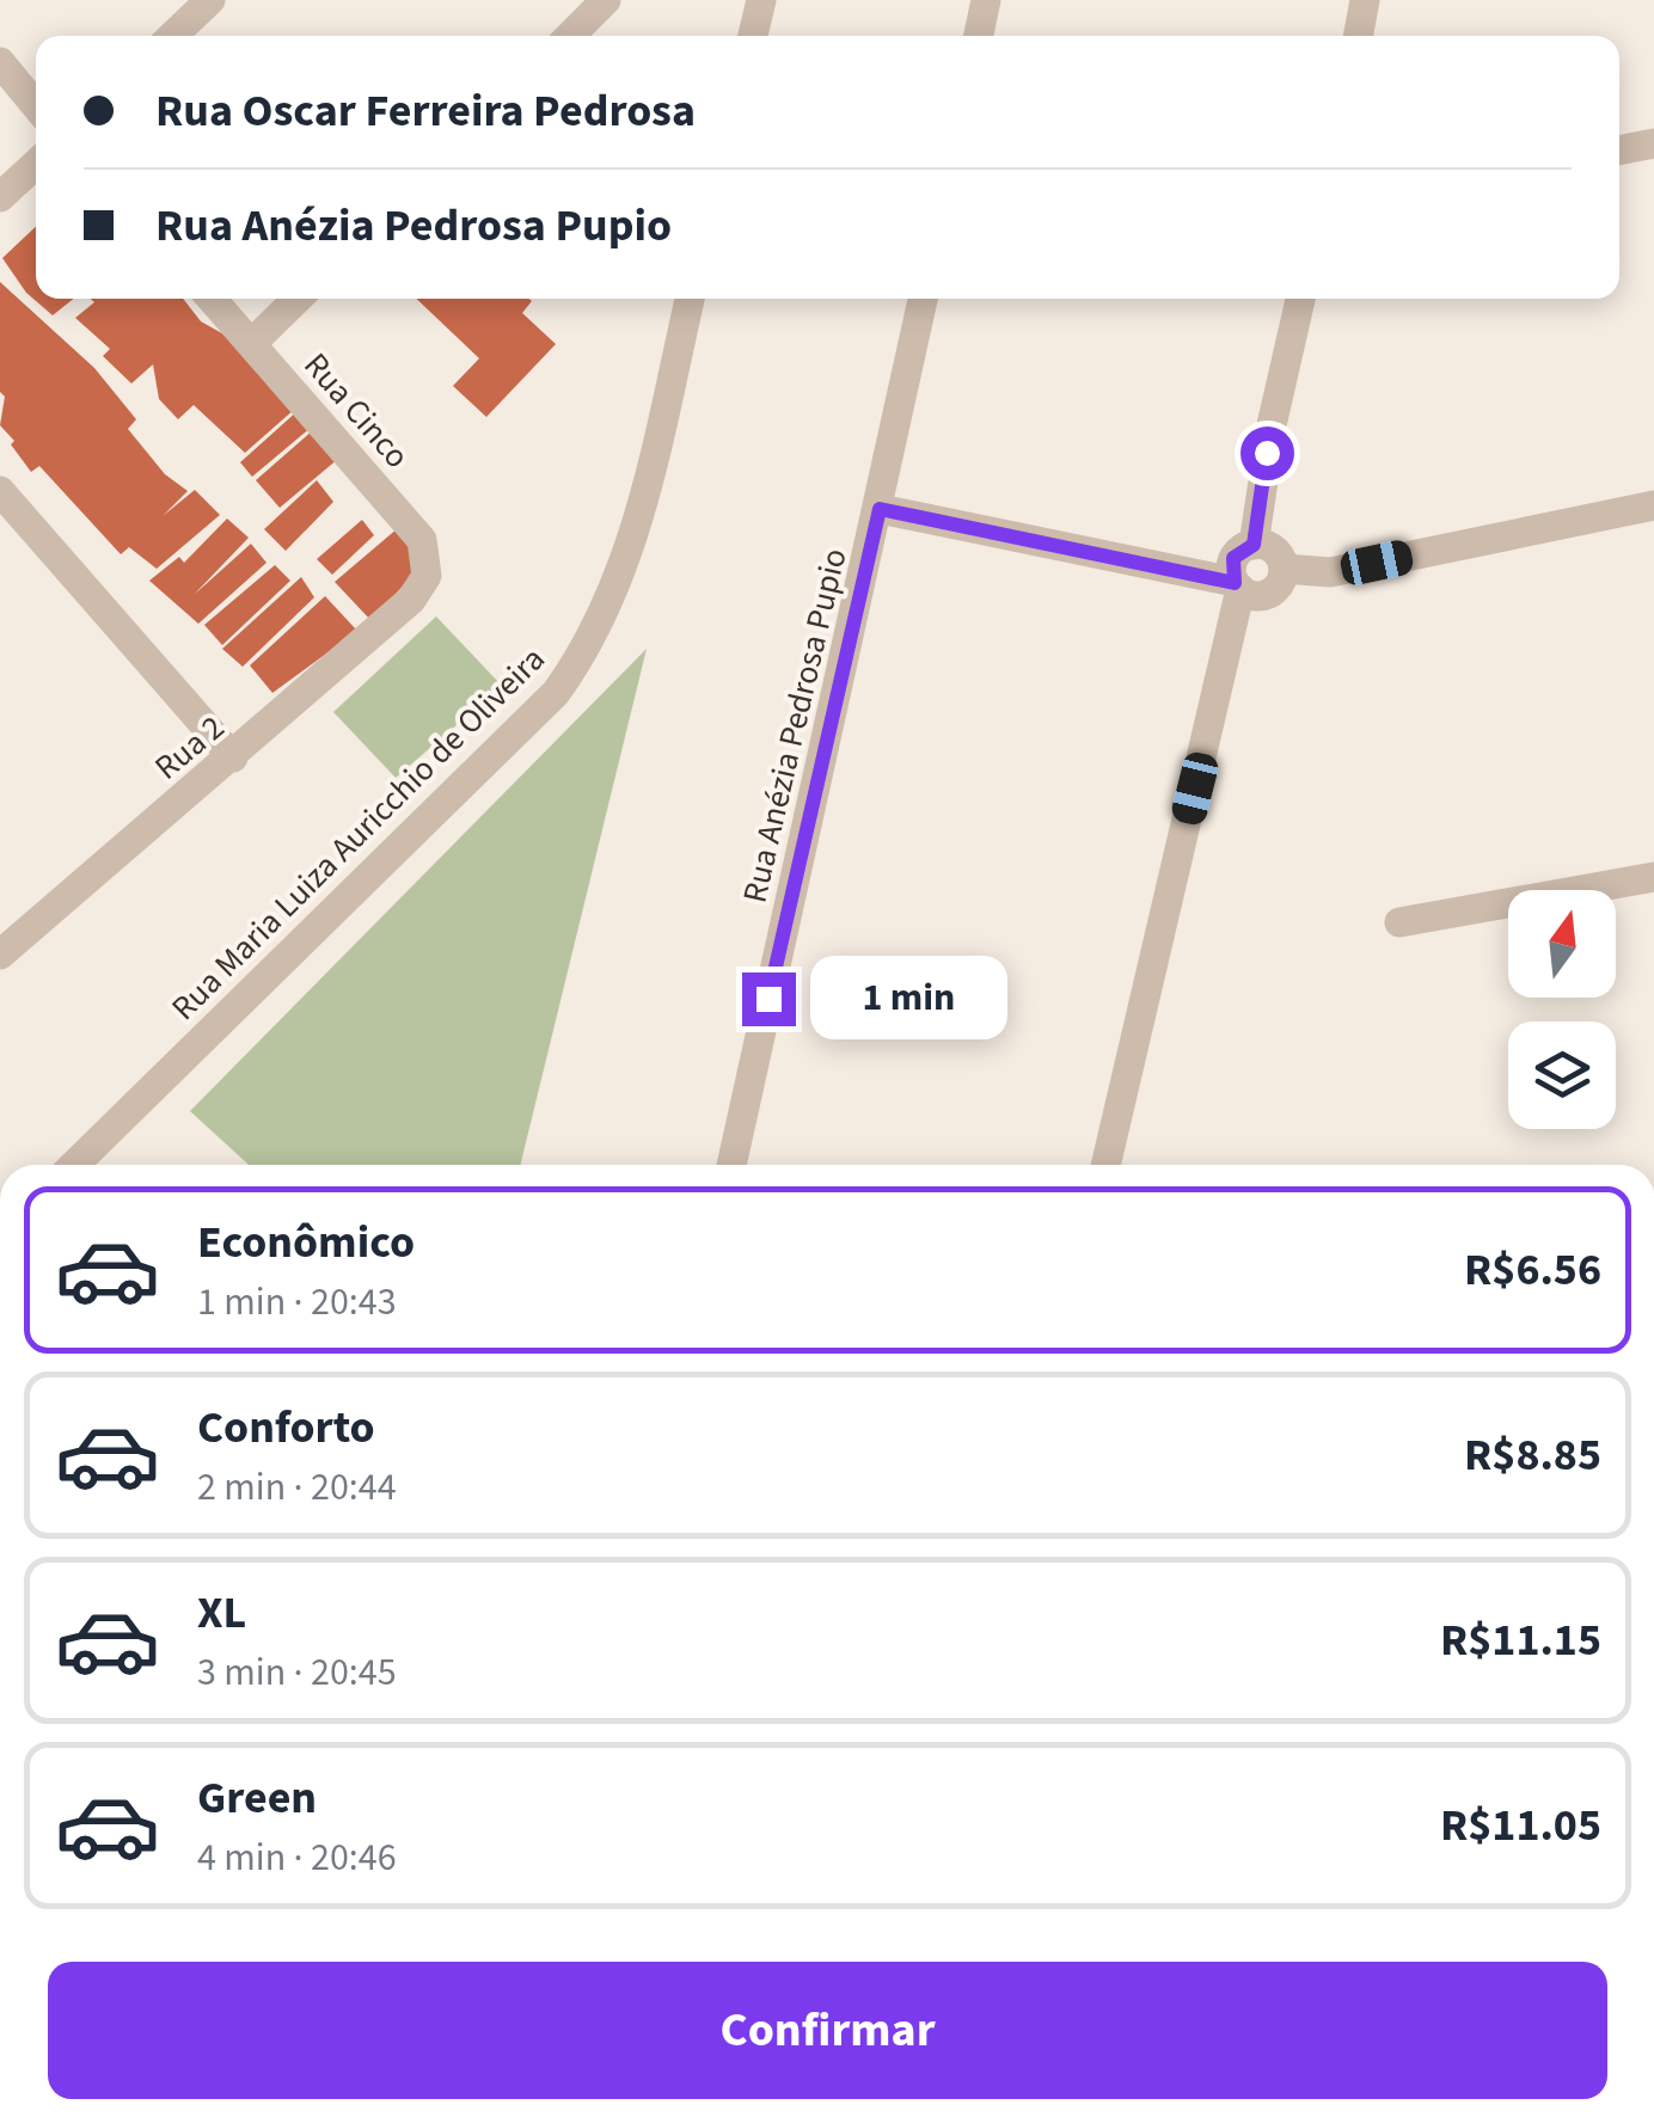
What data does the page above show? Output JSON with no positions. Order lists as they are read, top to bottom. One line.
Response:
{"streets":{"street":["Rua Cinco","Rua Anézia Pedrosa Pupio","Rua 2","Rua Maria Luiza Auricchio de Oliveira"]},"crossings":[["Rua Cinco","Rua 2"]],"north":"top","page":{"banner":["Rua Oscar Ferreira Pedrosa","Rua Anézia Pedrosa Pupio"],"bubble":"1 min","list":[{"name":"Econômico","note":"1 min · 20:43","value":"R$6.56"},{"name":"Conforto","note":"2 min · 20:44","value":"R$8.85"},{"name":"XL","note":"3 min · 20:45","value":"R$11.15"},{"name":"Green","note":"4 min · 20:46","value":"R$11.05"}],"buttons":"Confirmar"}}
